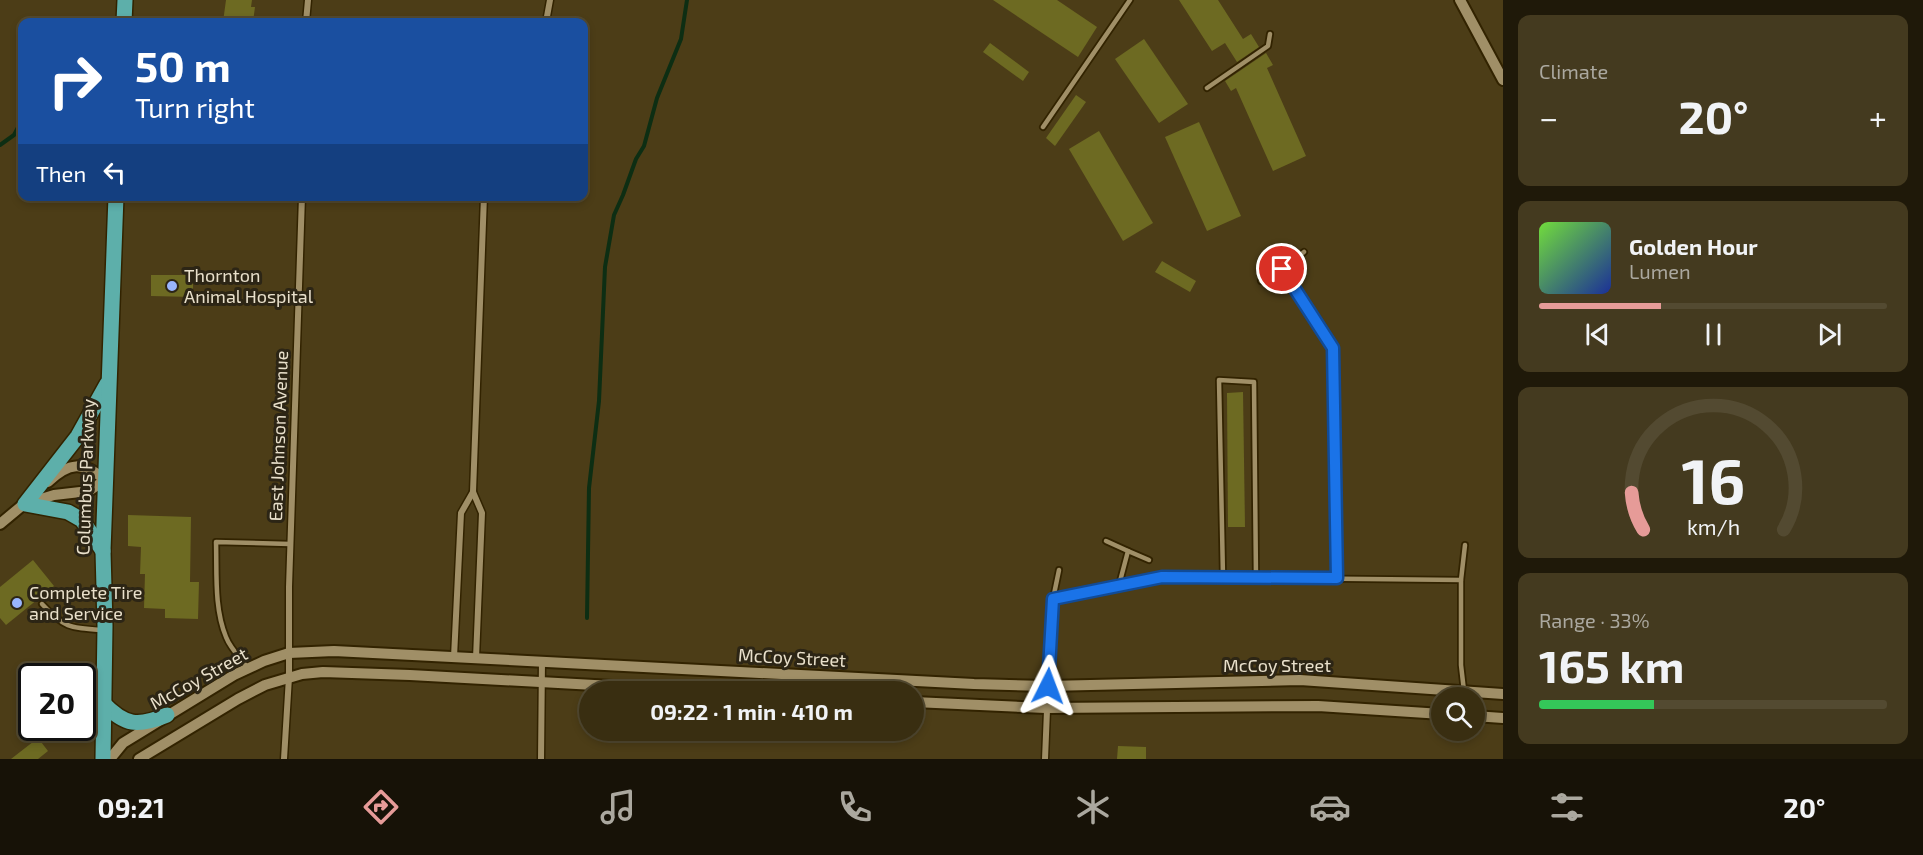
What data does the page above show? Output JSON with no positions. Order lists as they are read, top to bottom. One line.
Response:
{"streets":{"main road":["Columbus Parkway"],"street":["East Johnson Avenue","McCoy Street"]},"crossings":[["East Johnson Avenue","McCoy Street"]],"places":["Thornton Animal Hospital","Complete Tire and Service"],"page":{"tile":["Climate",["Range · 33%","165 km"]],"turn":["50 m","Turn right"],"heat":["−","20°","+"],"then":"Then","song":["Golden Hour","Lumen"],"limit":"20","trip":"09:22 · 1 min · 410 m","tabs":["09:21","20°"],"gauge":["16","km/h"]}}
